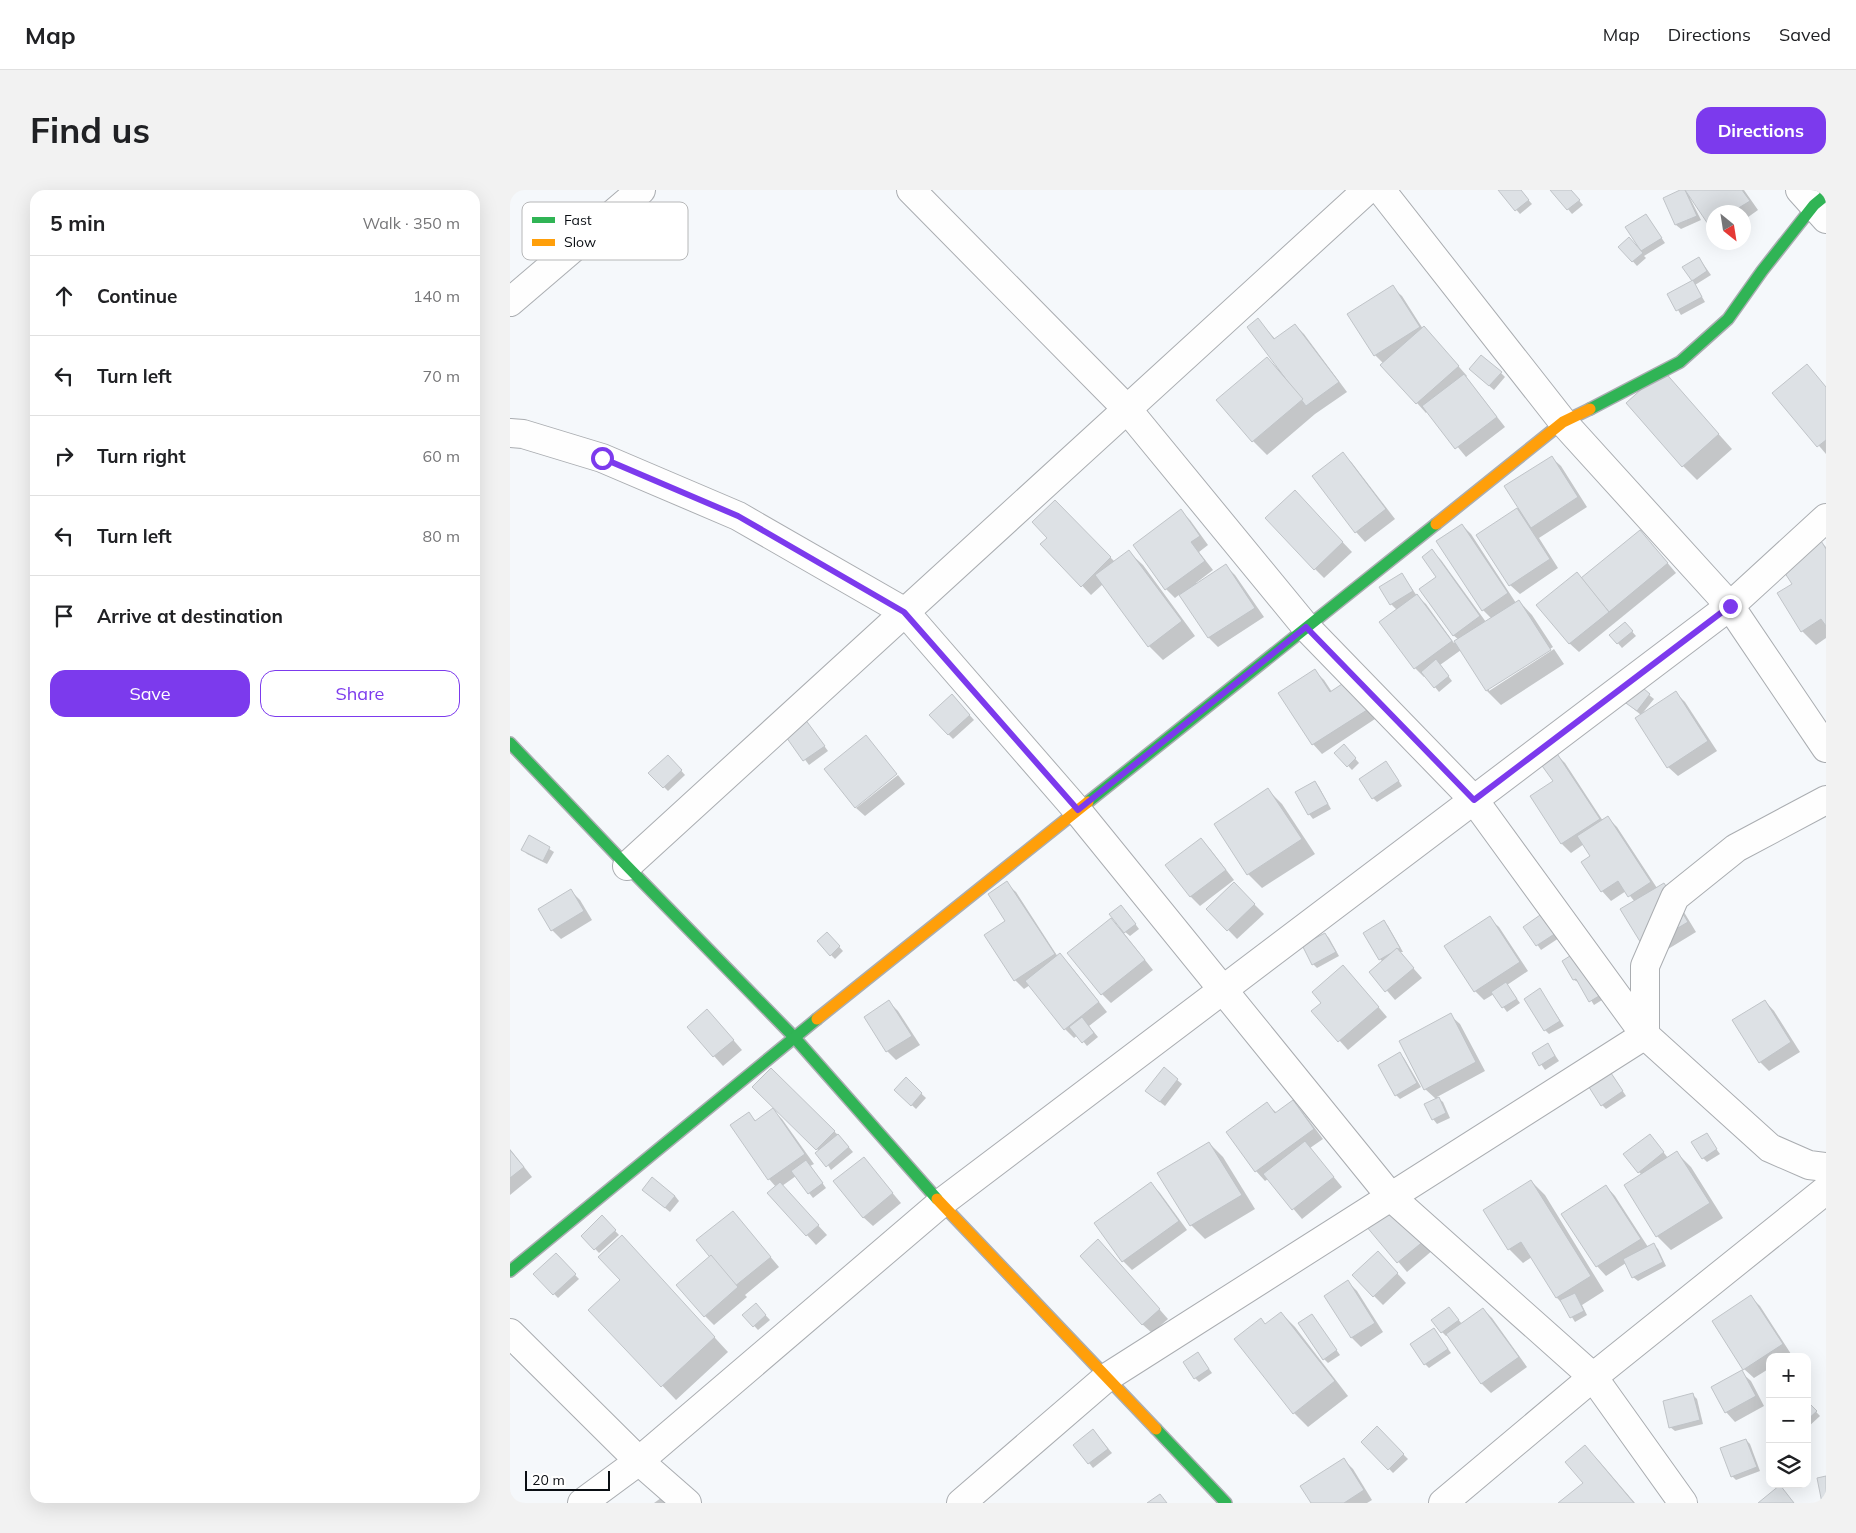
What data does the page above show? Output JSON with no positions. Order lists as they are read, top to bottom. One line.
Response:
{"legend":["Fast","Slow"],"scale_bar":"20 m","north":"bottom right","page":{"header":"Map","nav":["Map","Directions","Saved"],"buttons":["Directions",["Save","Share"]],"title":"Find us","heading":["5 min","Walk · 350 m"],"list":[["Continue","140 m"],["Turn left","70 m"],["Turn right","60 m"],["Turn left","80 m"],"Arrive at destination"],"map_buttons":["+","−"],"scale":"20 m"}}
